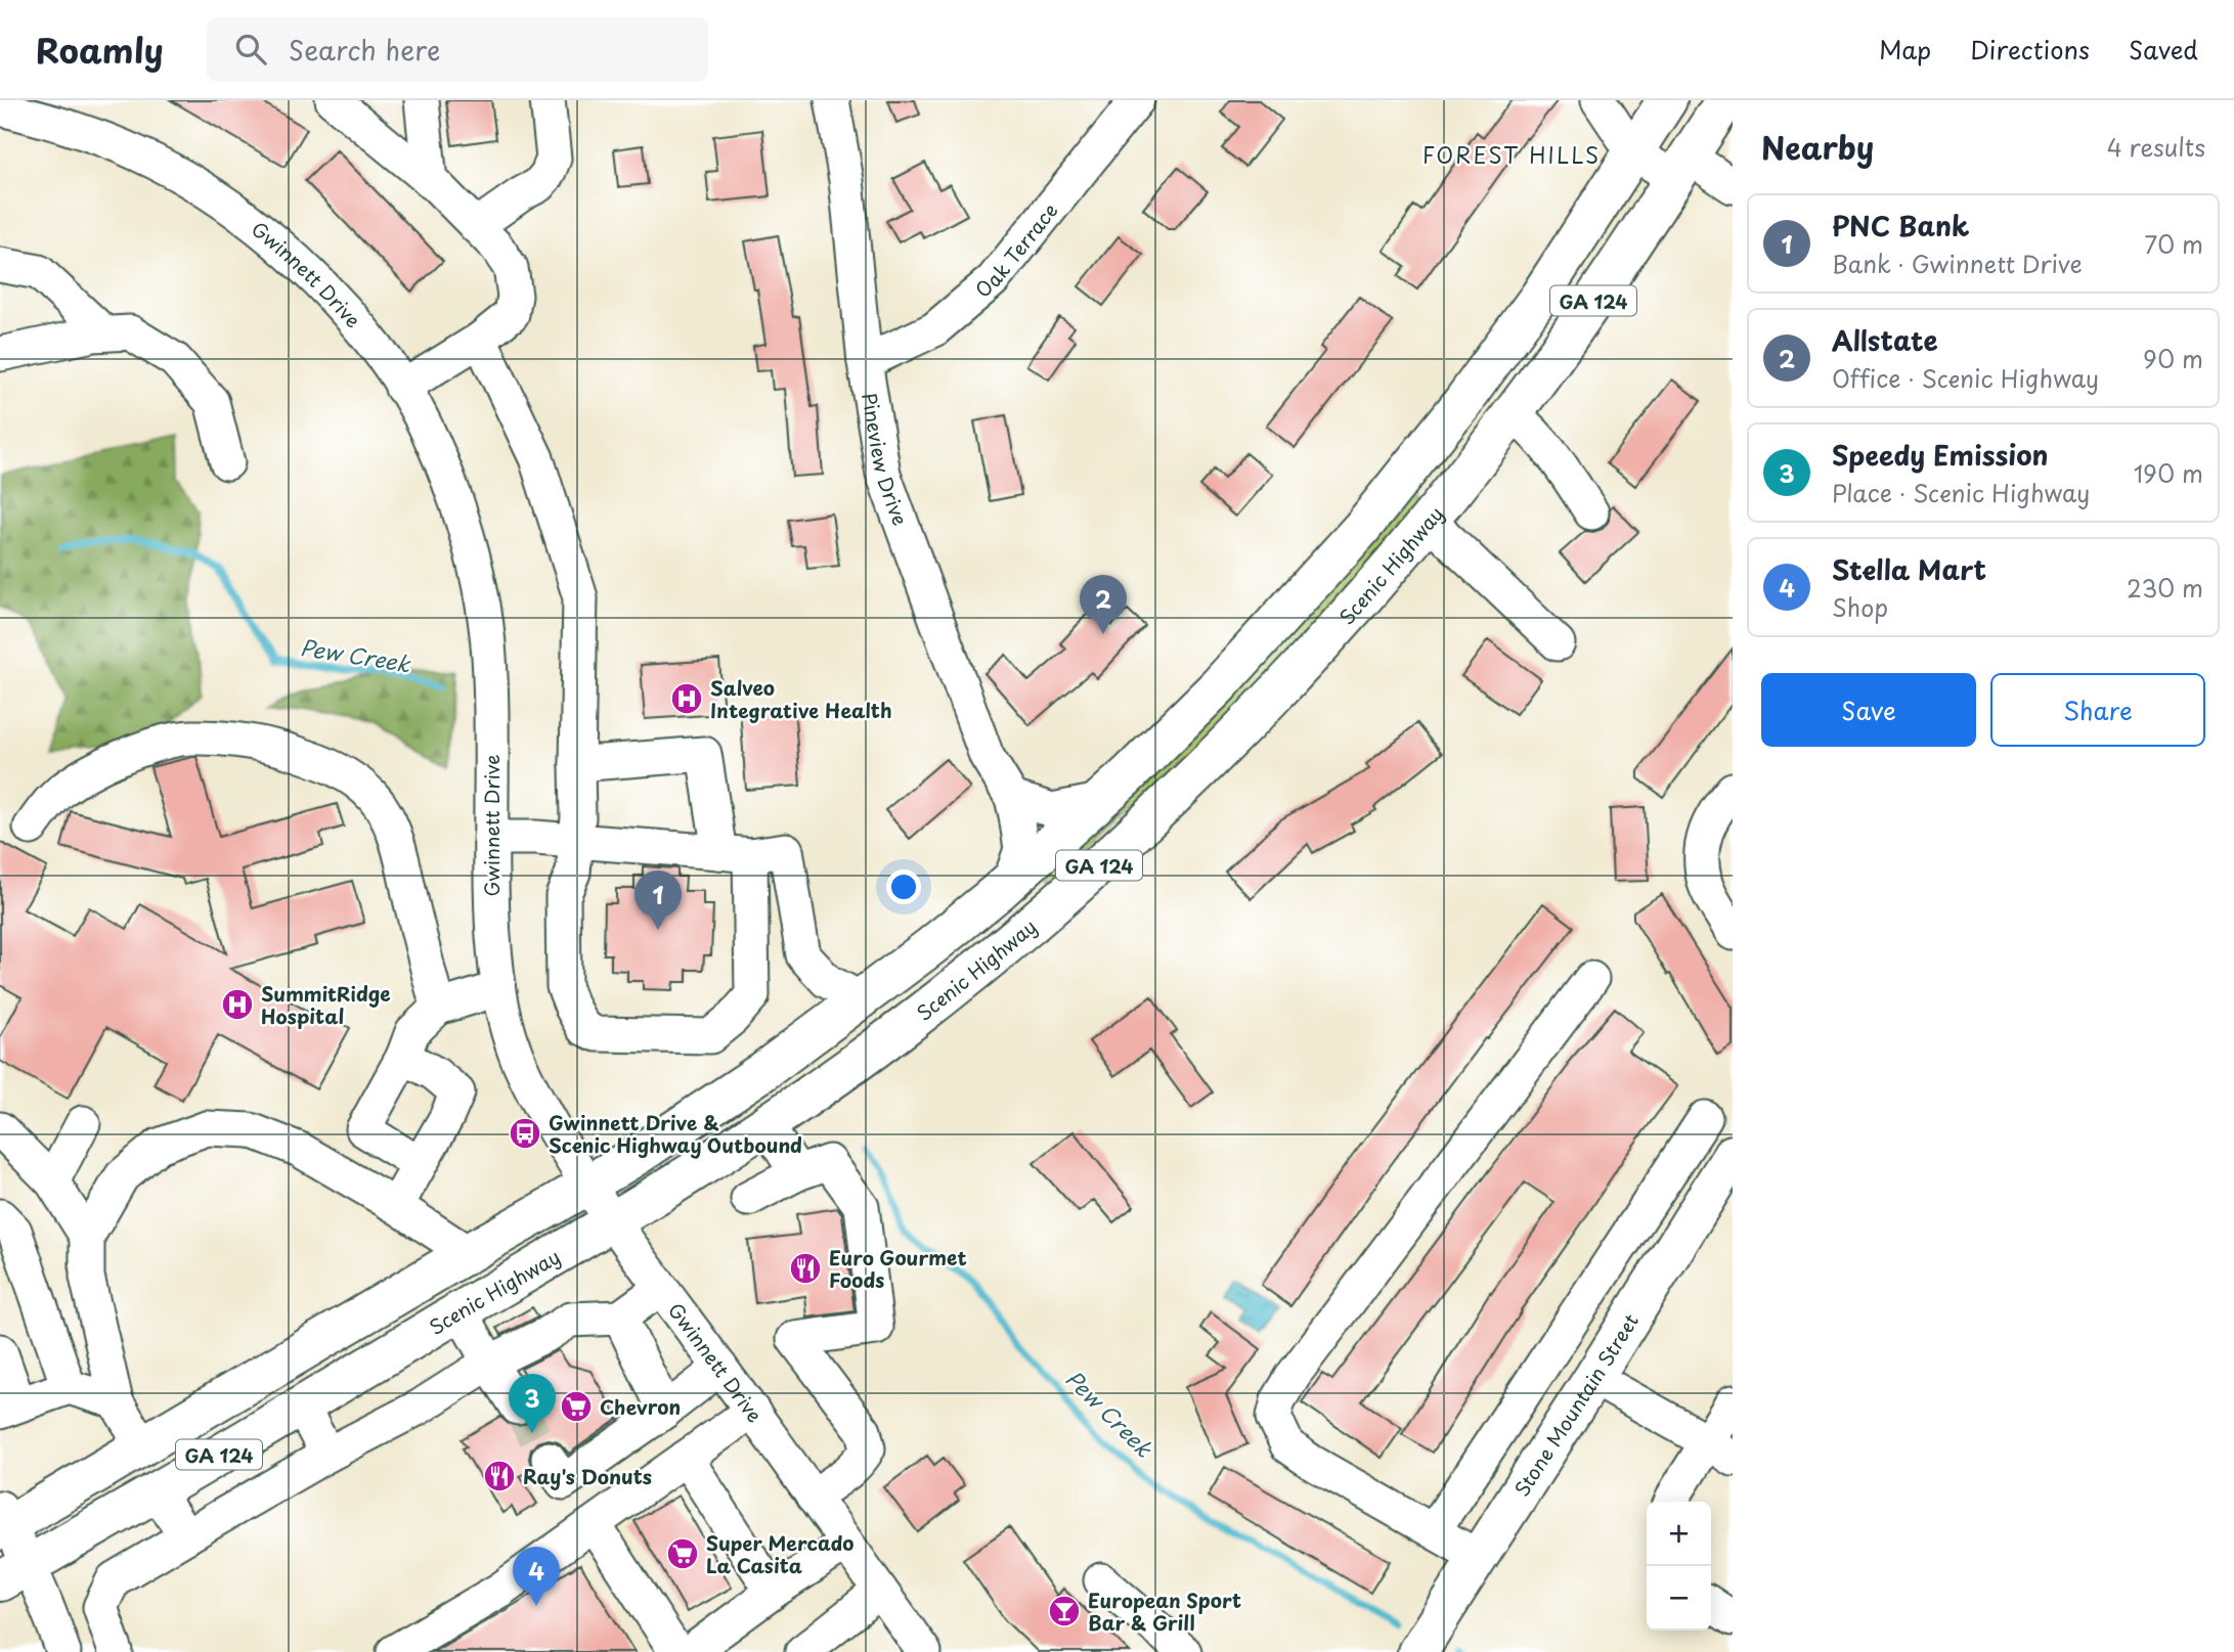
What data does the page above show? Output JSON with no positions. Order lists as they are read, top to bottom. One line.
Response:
{"streets":{"main road":["GA 124","Scenic Highway","Stone Mountain Street"],"street":["Oak Terrace","Gwinnett Drive","Pineview Drive"]},"crossings":[["Oak Terrace","Pineview Drive"],["Gwinnett Drive","GA 124"],["Gwinnett Drive","Scenic Highway"]],"districts":["FOREST HILLS"],"water":["Pew Creek"],"places":{"hospital":["Salveo Integrative Health","SummitRidge Hospital"],"bus stop":["Gwinnett Drive & Scenic Highway Outbound"],"restaurant":["Euro Gourmet Foods","Ray's Donuts"],"supermarket":["Chevron","Super Mercado La Casita"],"bar":["European Sport Bar & Grill"]},"page":{"header":"Roamly","search":"Search here","nav":["Map","Directions","Saved"],"heading":["Nearby","4 results"],"list":[{"mark":"1","name":"PNC Bank","note":"Bank · Gwinnett Drive","value":"70 m"},{"mark":"2","name":"Allstate","note":"Office · Scenic Highway","value":"90 m"},{"mark":"3","name":"Speedy Emission","note":"Place · Scenic Highway","value":"190 m"},{"mark":"4","name":"Stella Mart","note":"Shop","value":"230 m"}],"pins":["2","1","3","4"],"buttons":["Save","Share"],"map_buttons":["+","−"]}}
